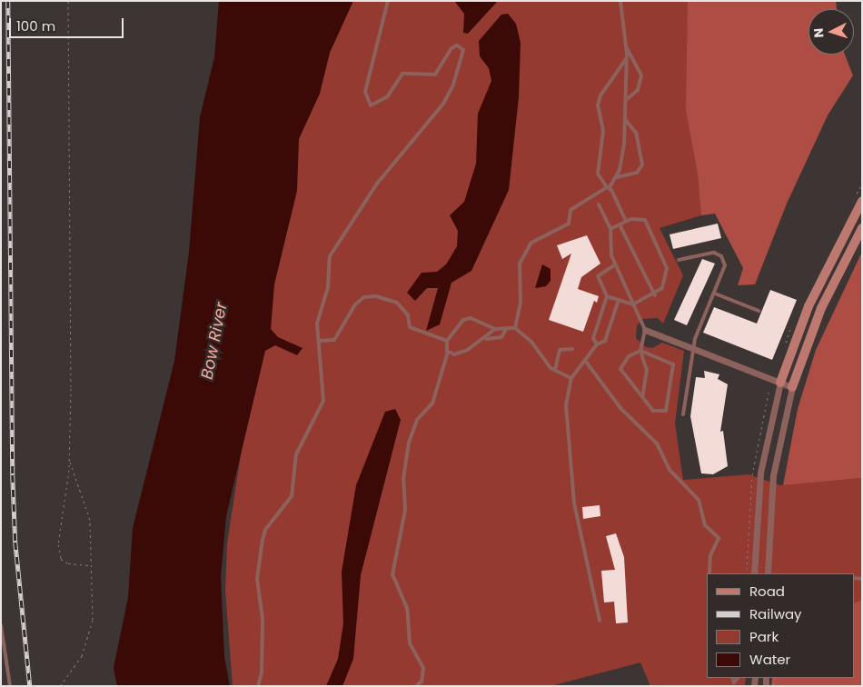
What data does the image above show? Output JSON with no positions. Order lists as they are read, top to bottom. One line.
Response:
{"water":["Bow River"],"legend":["Road","Railway","Park","Water"],"scale_bar":"100 m","north":"left"}
